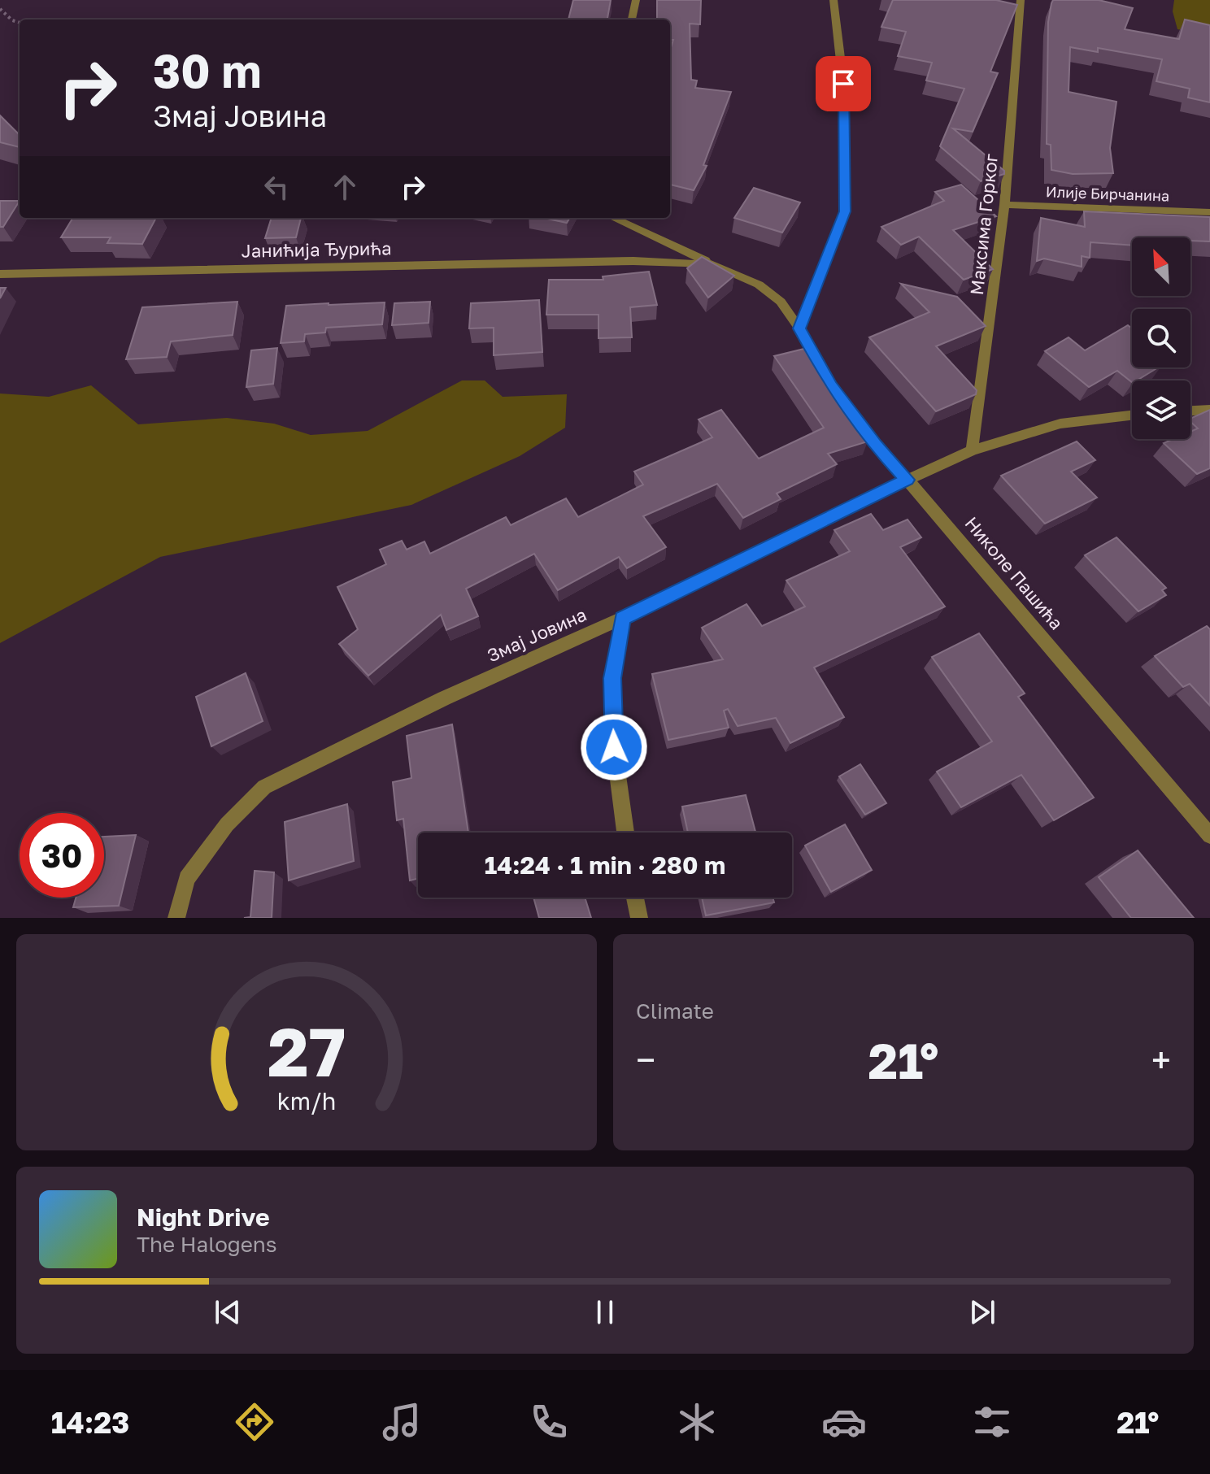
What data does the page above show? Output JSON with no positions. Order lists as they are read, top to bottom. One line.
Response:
{"streets":{"street":["Илије Бирчанина","Максима Горког","Јанићија Ђурића","Николе Пашића","Змај Јовина"]},"crossings":[["Илије Бирчанина","Максима Горког"],["Максима Горког","Змај Јовина"],["Јанићија Ђурића","Николе Пашића"],["Николе Пашића","Змај Јовина"]],"north":"top left","page":{"turn":["30 m","Змај Јовина"],"limit":"30","trip":"14:24 · 1 min · 280 m","tile":"Climate","heat":["−","21°","+"],"song":["Night Drive","The Halogens"],"tabs":["14:23","21°"],"gauge":["27","km/h"]}}
